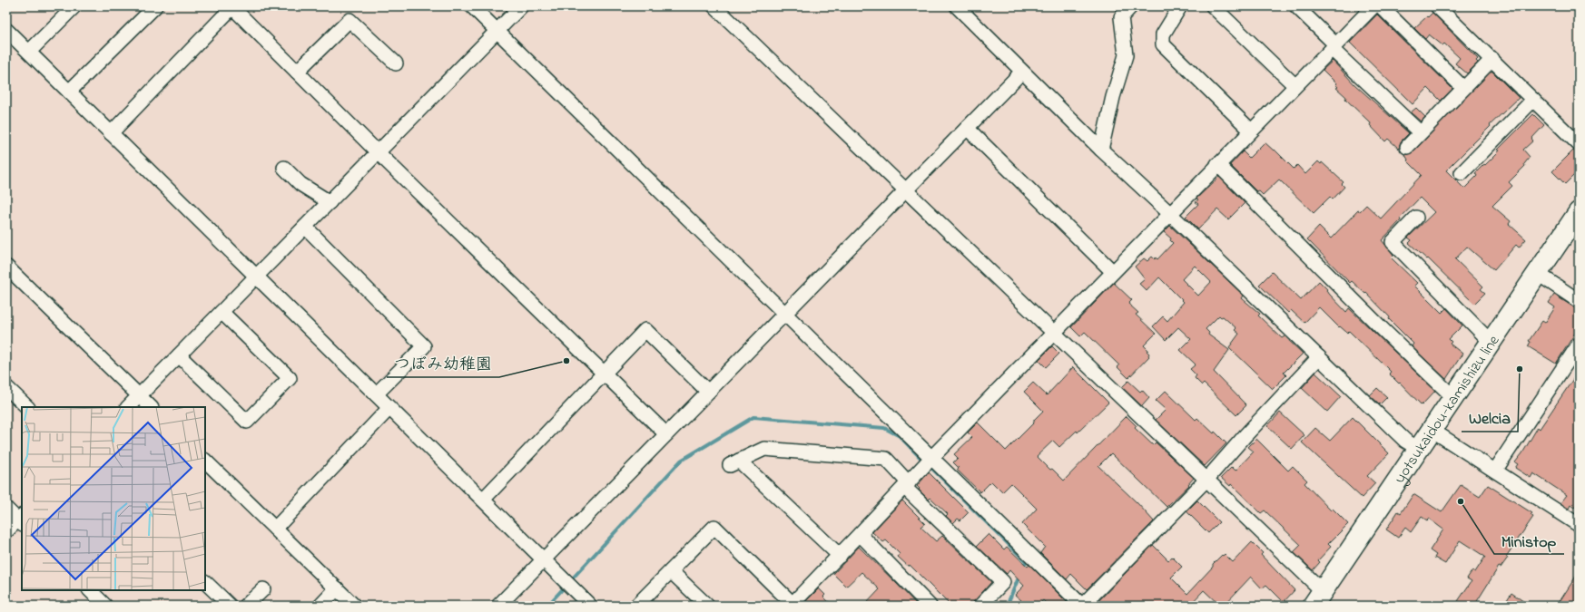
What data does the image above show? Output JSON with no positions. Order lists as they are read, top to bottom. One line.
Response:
{"streets":{"main road":["yotsukaidou-kamishizu line"]},"places":["つぼみ幼稚園","Welcia","Ministop"]}
